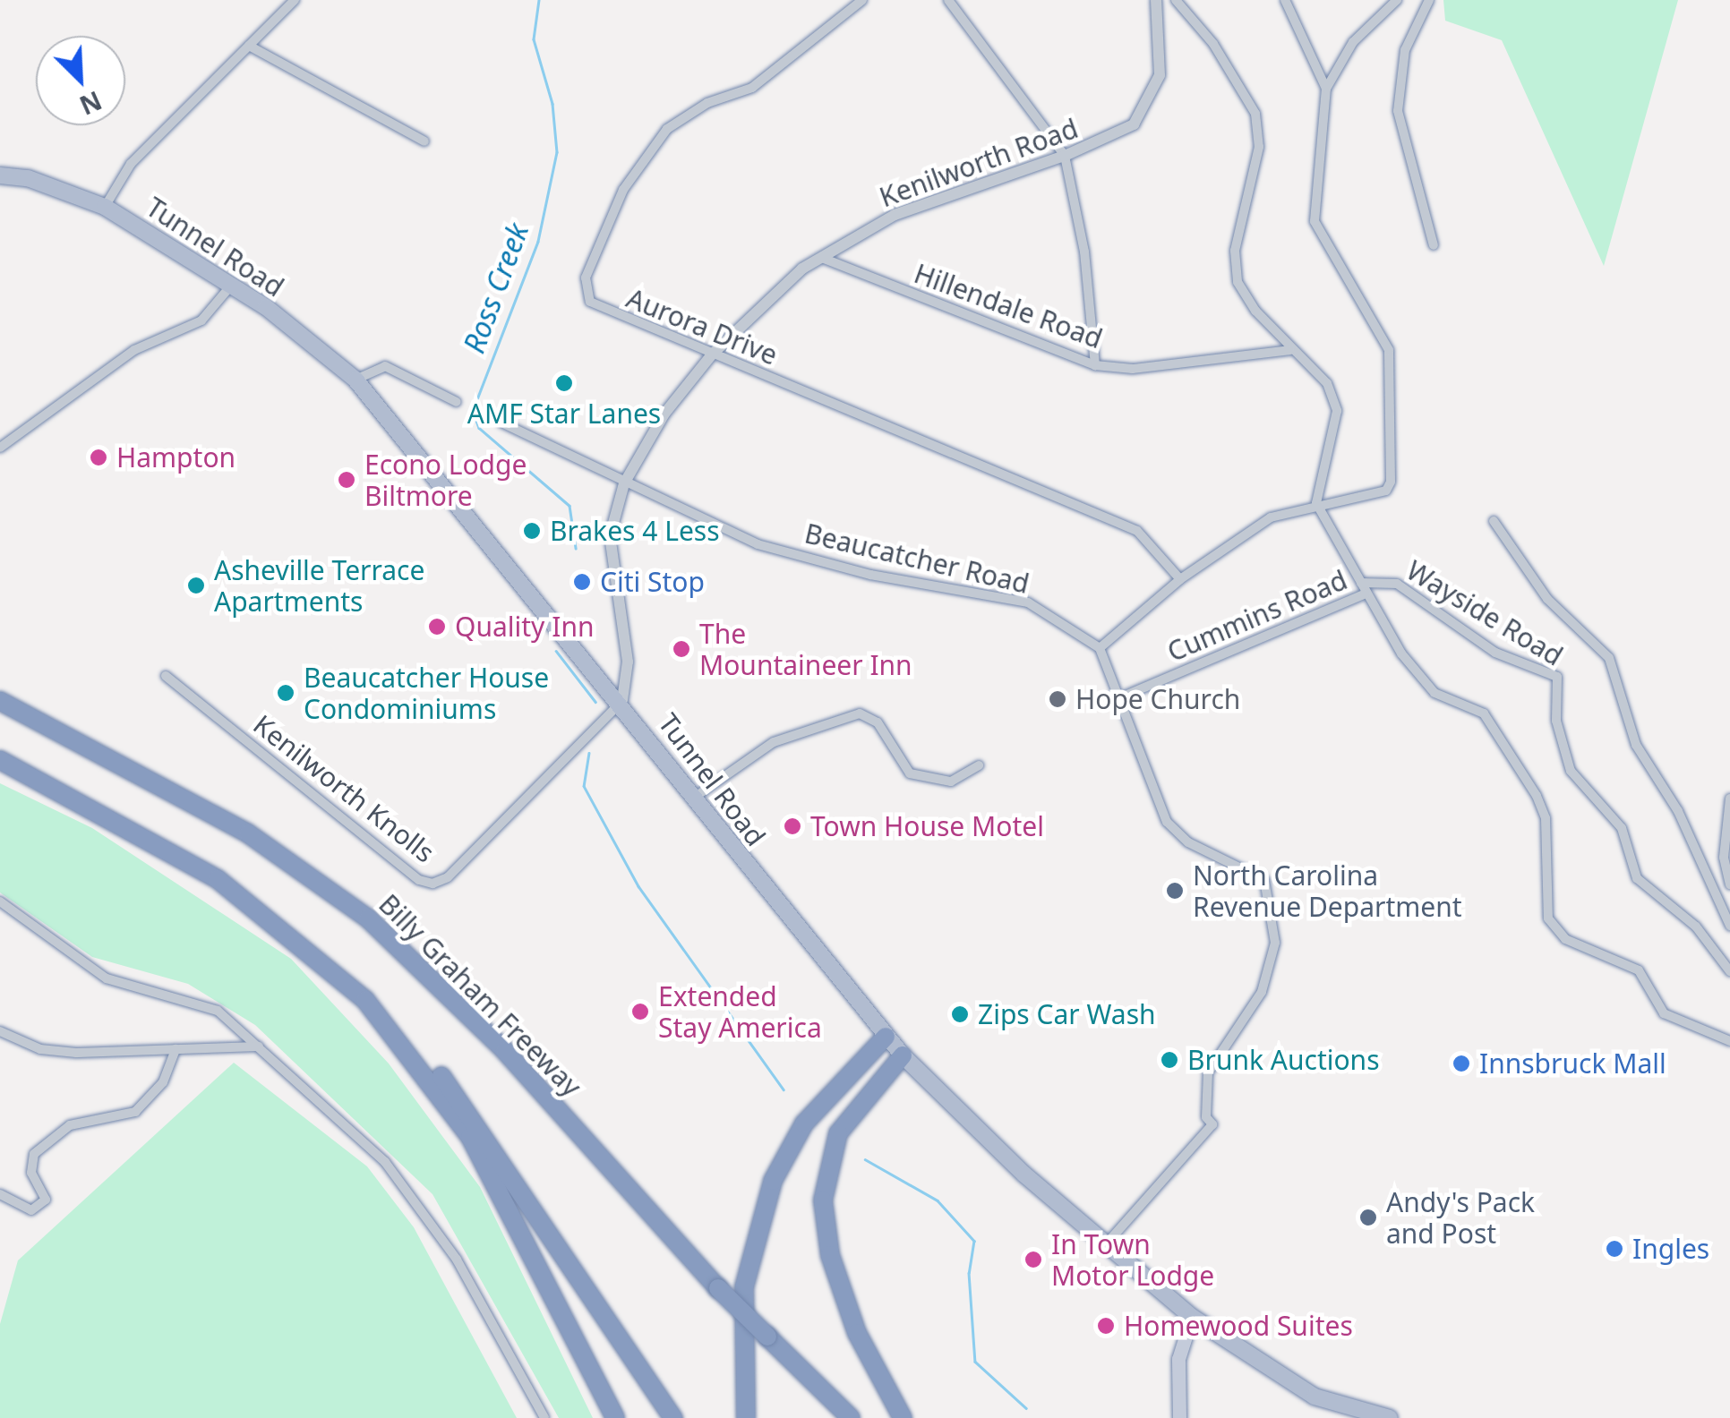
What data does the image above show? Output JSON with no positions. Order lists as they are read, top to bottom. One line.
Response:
{"streets":{"highway":["Billy Graham Freeway"],"main road":["Tunnel Road"],"street":["Kenilworth Road","Hillendale Road","Aurora Drive","Beaucatcher Road","Wayside Road","Cummins Road","Kenilworth Knolls"]},"crossings":[["Kenilworth Road","Tunnel Road"],["Kenilworth Road","Hillendale Road"],["Kenilworth Road","Aurora Drive"],["Kenilworth Road","Beaucatcher Road"],["Kenilworth Road","Kenilworth Knolls"],["Tunnel Road","Kenilworth Knolls"]],"water":["Ross Creek"],"places":["AMF Star Lanes","Hampton","Econo Lodge Biltmore","Brakes 4 Less","Citi Stop","Asheville Terrace Apartments","Quality Inn","The Mountaineer Inn","Beaucatcher House Condominiums","Hope Church","Town House Motel","North Carolina Revenue Department","Extended Stay America","Zips Car Wash","Brunk Auctions","Innsbruck Mall","Andy's Pack and Post","Ingles","In Town Motor Lodge","Homewood Suites"],"north":"bottom right"}
